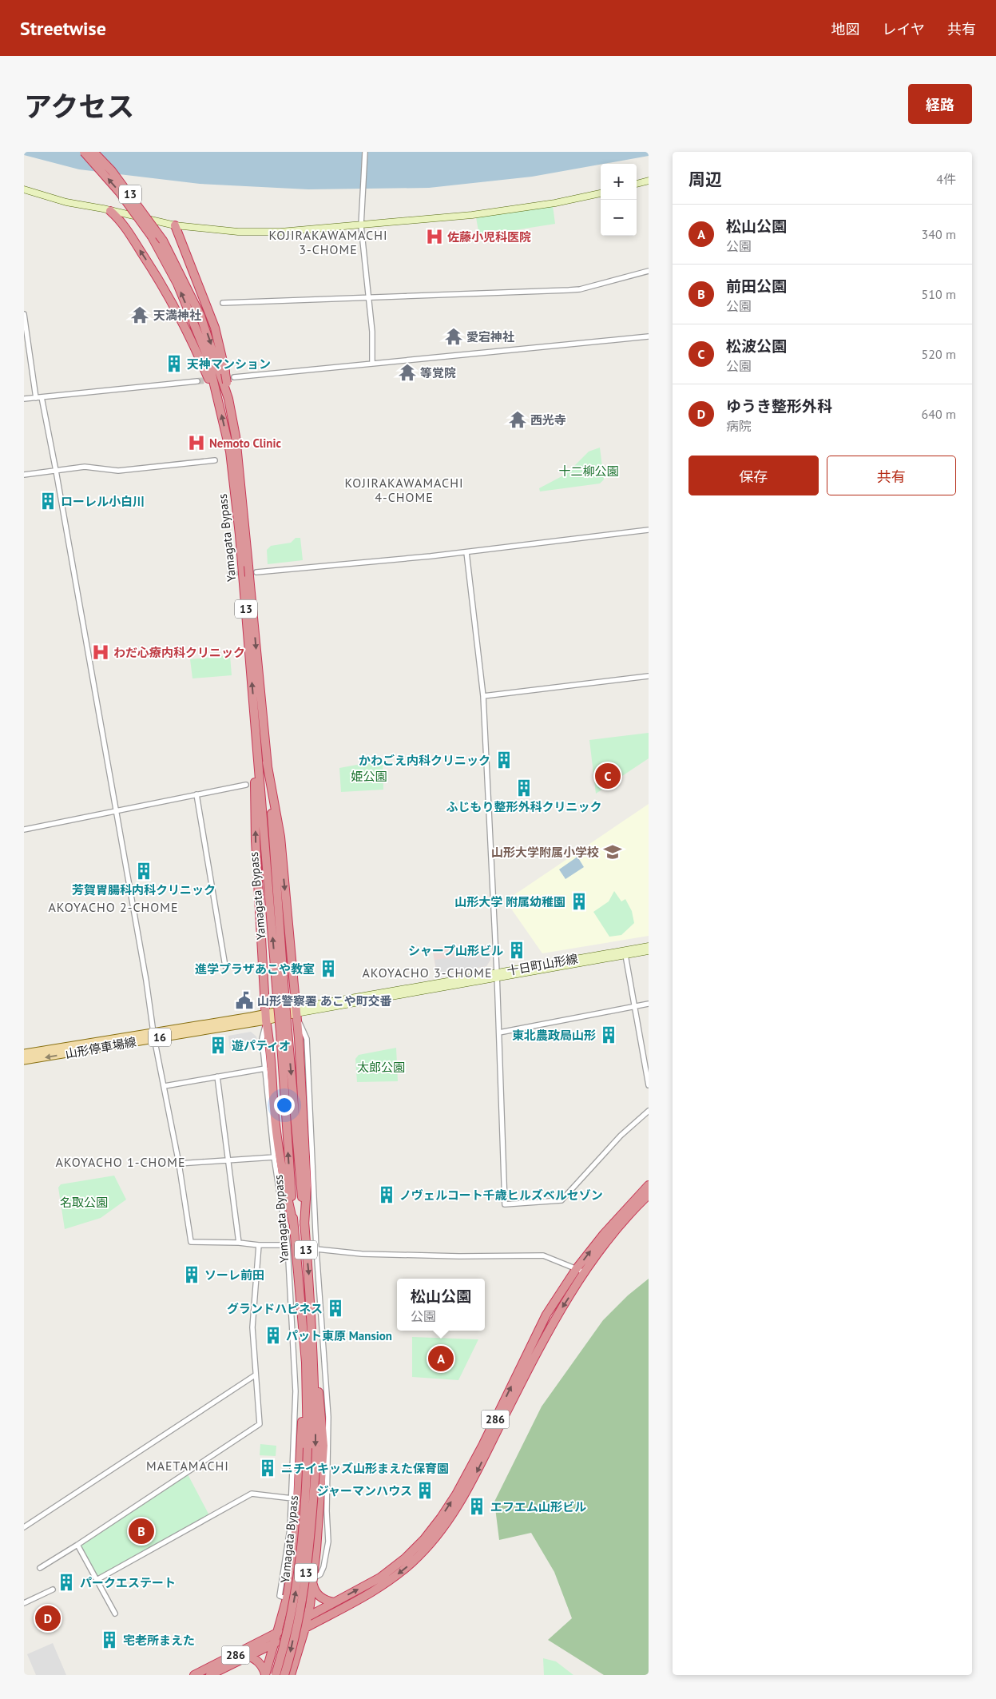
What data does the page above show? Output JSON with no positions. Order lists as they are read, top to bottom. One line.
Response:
{"streets":{"highway":["13","Yamagata Bypass","286"],"main road":["16","山形停車場線"],"street":["十日町山形線"]},"crossings":[["十日町山形線","山形停車場線"]],"districts":["KOJIRAKAWAMACHI 3-CHOME","KOJIRAKAWAMACHI 4-CHOME","AKOYACHO 2-CHOME","AKOYACHO 3-CHOME","AKOYACHO 1-CHOME","MAETAMACHI"],"parks":["十二柳公園","姫公園","太郎公園","名取公園"],"places":{"hospital":["佐藤小児科医院","Nemoto Clinic","わだ心療内科クリニック"],"temple":["天満神社","愛宕神社","等覚院","西光寺"],"building":["天神マンション","ローレル小白川","かわごえ内科クリニック","ふじもり整形外科クリニック","芳賀胃腸科内科クリニック","山形大学 附属幼稚園","シャープ山形ビル","進学プラザあこや教室","東北農政局山形","遊パティオ","ノヴェルコート千歳ヒルズベルセゾン","ソーレ前田","グランドハピネス","パット東原 Mansion","ニチイキッズ山形まえた保育園","ジャーマンハウス","エフエム山形ビル","パークエステート","宅老所まえた"],"school or university":["山形大学附属小学校"],"public building":["山形警察署 あこや町交番"]},"page":{"header":"Streetwise","nav":["地図","レイヤ","共有"],"title":"アクセス","buttons":["経路",["保存","共有"]],"heading":["周辺","4件"],"map_buttons":["+","−"],"list":[{"mark":"A","name":"松山公園","note":"公園","value":"340 m"},{"mark":"B","name":"前田公園","note":"公園","value":"510 m"},{"mark":"C","name":"松波公園","note":"公園","value":"520 m"},{"mark":"D","name":"ゆうき整形外科","note":"病院","value":"640 m"}],"pins":["C","A","B","D"],"popup":["松山公園","公園"]}}
